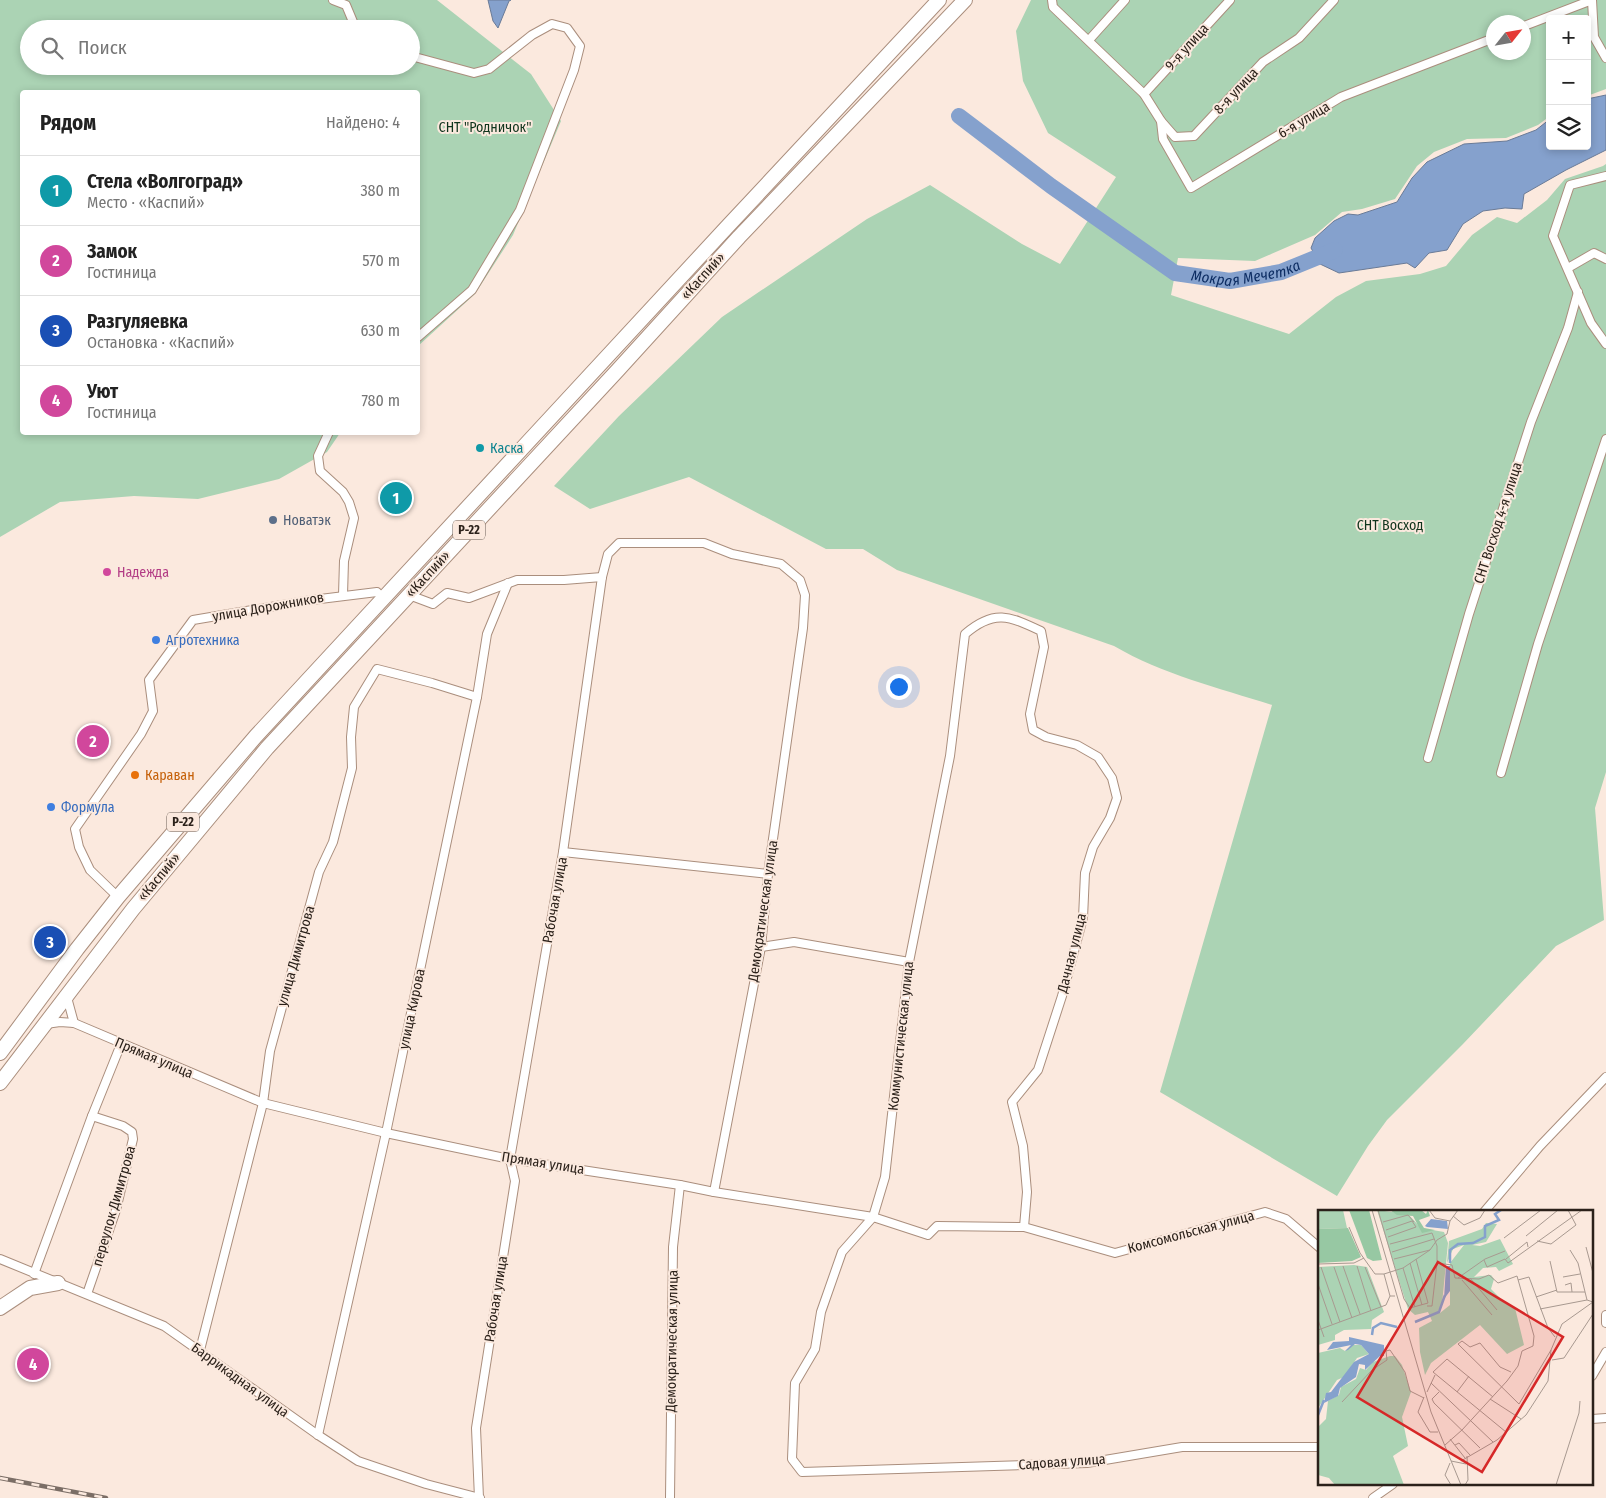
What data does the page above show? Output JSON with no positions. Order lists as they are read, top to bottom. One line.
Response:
{"streets":{"highway":["«Каспий»","Р-22"],"street":["9-я улица","8-я улица","6-я улица","СНТ Восход 4-я улица","улица Дорожников","Рабочая улица","Демократическая улица","Дачная улица","улица Димитрова","улица Кирова","Коммунистическая улица","Прямая улица","переулок Димитрова","Комсомольская улица","Баррикадная улица","Садовая улица"]},"crossings":[["9-я улица","8-я улица"],["8-я улица","6-я улица"],["«Каспий»","улица Дорожников"],["Рабочая улица","Демократическая улица"],["Рабочая улица","Прямая улица"],["Рабочая улица","Баррикадная улица"],["Демократическая улица","Прямая улица"],["Дачная улица","Коммунистическая улица"],["Дачная улица","Прямая улица"],["Дачная улица","Комсомольская улица"],["улица Димитрова","улица Кирова"],["улица Димитрова","Прямая улица"],["улица Димитрова","Баррикадная улица"],["улица Кирова","Прямая улица"],["улица Кирова","Баррикадная улица"],["Коммунистическая улица","Прямая улица"],["Коммунистическая улица","Садовая улица"],["Прямая улица","Комсомольская улица"],["переулок Димитрова","Баррикадная улица"]],"water":["Мокрая Мечетка"],"parks":["СНТ \"Родничок\"","СНТ Восход"],"places":["Каска","Новатэк","Надежда","Агротехника","Караван","Формула"],"north":"top right","page":{"map_buttons":["+","−"],"search":"Поиск","heading":["Рядом","Найдено: 4"],"list":[{"mark":"1","name":"Стела «Волгоград»","note":"Место · «Каспий»","value":"380 m"},{"mark":"2","name":"Замок","note":"Гостиница","value":"570 m"},{"mark":"3","name":"Разгуляевка","note":"Остановка · «Каспий»","value":"630 m"},{"mark":"4","name":"Уют","note":"Гостиница","value":"780 m"}],"pins":["1","2","3","4"]}}
